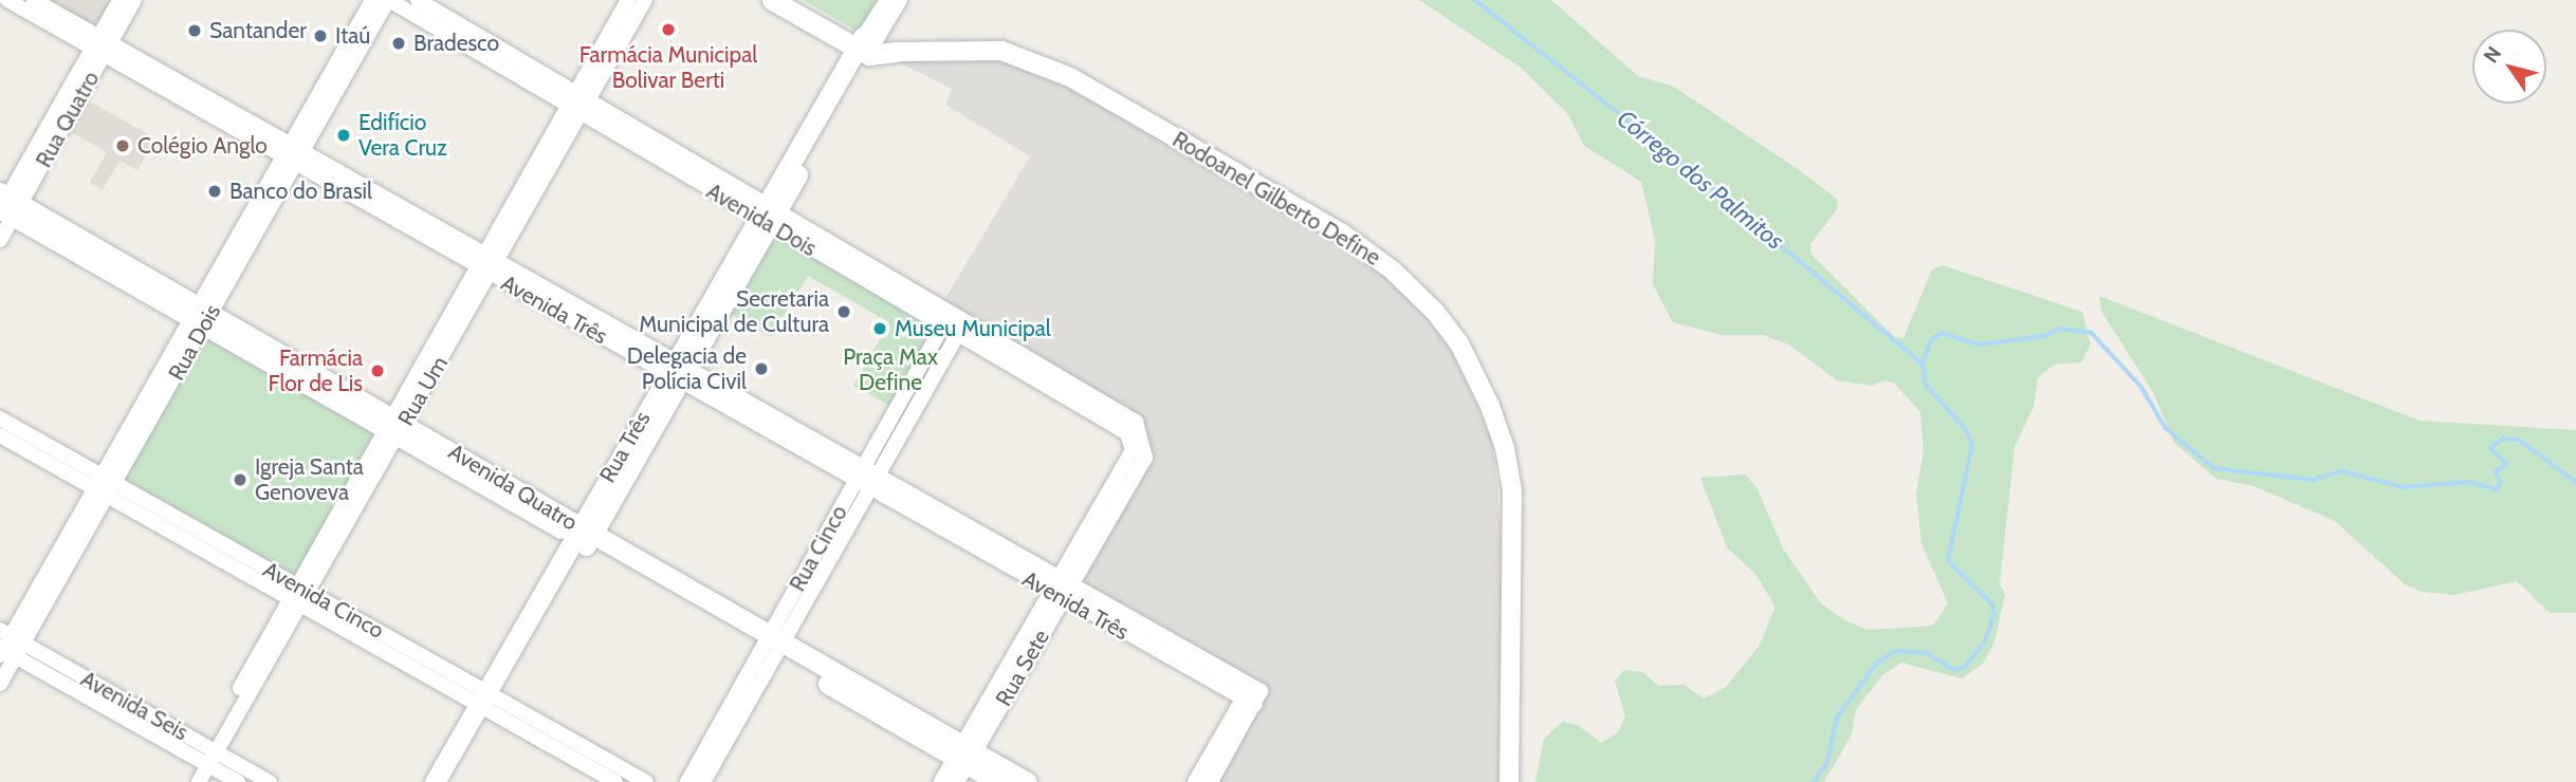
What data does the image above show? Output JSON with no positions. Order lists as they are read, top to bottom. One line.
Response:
{"streets":{"main road":["Rodoanel Gilberto Define","Rua Três","Avenida Quatro"],"street":["Rua Quatro","Avenida Dois","Avenida Três","Rua Dois","Rua Um","Rua Cinco","Avenida Cinco","Rua Sete","Avenida Seis"]},"crossings":[["Rua Quatro","Avenida Três"],["Rua Quatro","Avenida Quatro"],["Rodoanel Gilberto Define","Rua Três"],["Avenida Dois","Rua Dois"],["Avenida Dois","Rua Um"],["Avenida Dois","Rua Três"],["Avenida Dois","Rua Cinco"],["Avenida Dois","Rua Sete"],["Avenida Três","Rua Dois"],["Avenida Três","Rua Um"],["Avenida Três","Rua Três"],["Avenida Três","Rua Cinco"],["Avenida Três","Rua Sete"],["Rua Dois","Avenida Quatro"],["Rua Dois","Avenida Cinco"],["Rua Dois","Avenida Seis"],["Rua Um","Avenida Quatro"],["Rua Um","Avenida Cinco"],["Rua Um","Avenida Seis"],["Rua Três","Avenida Quatro"],["Rua Três","Avenida Cinco"],["Avenida Quatro","Rua Cinco"],["Avenida Quatro","Rua Sete"]],"water":["Córrego dos Palmitos"],"parks":["Praça Max Define"],"places":["Farmácia Municipal Bolivar Berti","Santander","Itaú","Bradesco","Edifício Vera Cruz","Colégio Anglo","Banco do Brasil","Secretaria Municipal de Cultura","Museu Municipal","Delegacia de Polícia Civil","Farmácia Flor de Lis","Igreja Santa Genoveva"],"north":"top left"}
